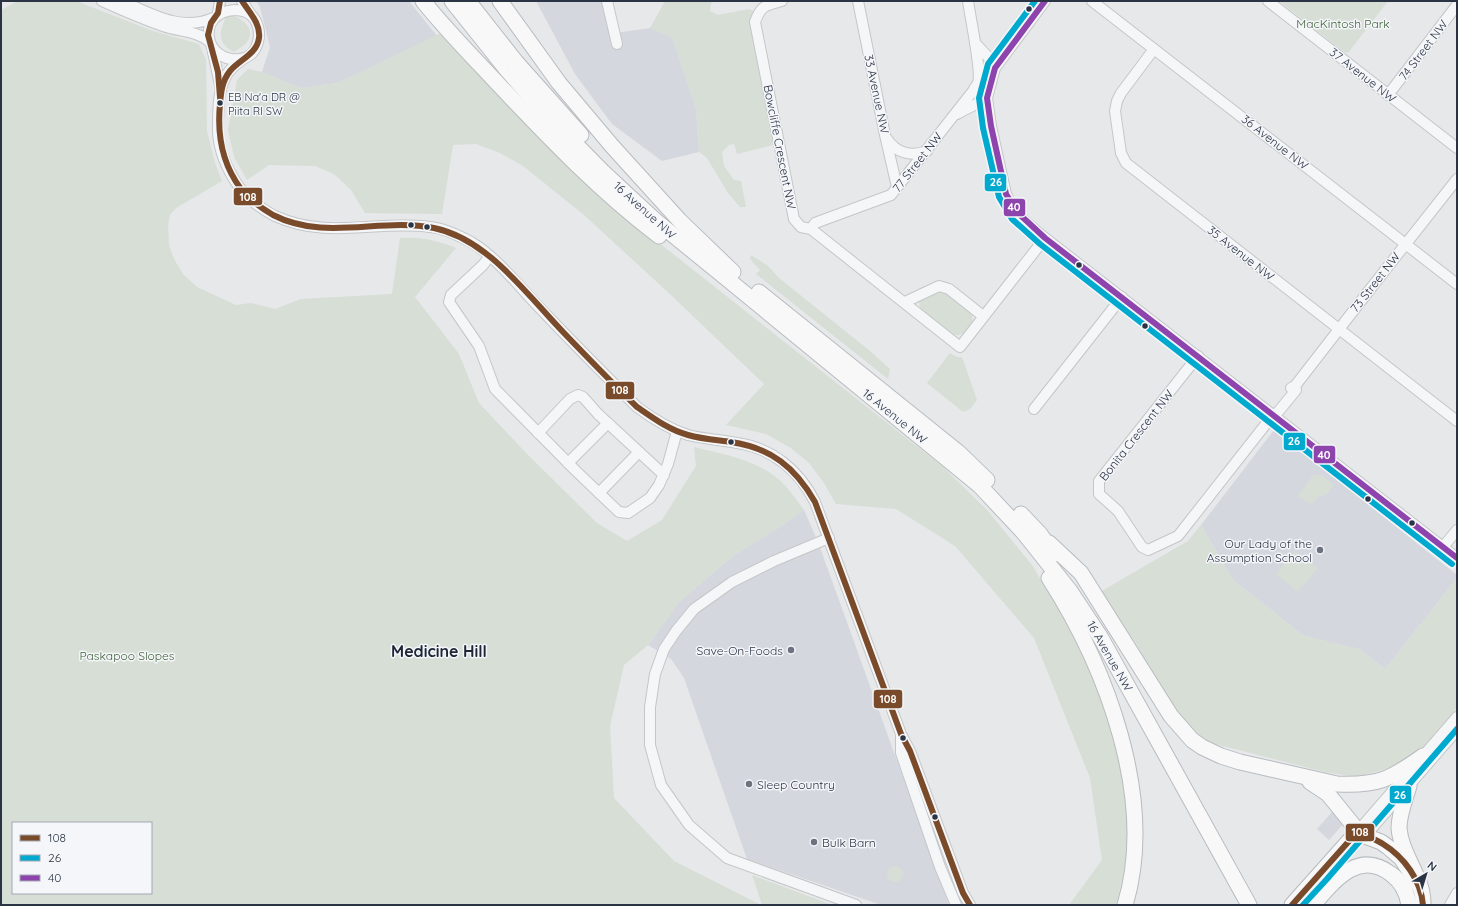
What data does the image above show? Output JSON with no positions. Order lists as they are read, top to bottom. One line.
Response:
{"streets":{"highway":["16 Avenue NW"],"street":["74 Street NW","37 Avenue NW","33 Avenue NW","36 Avenue NW","Bowcliffe Crescent NW","77 Street NW","35 Avenue NW","73 Street NW","Bonita Crescent NW"]},"crossings":[["74 Street NW","37 Avenue NW"],["33 Avenue NW","77 Street NW"],["36 Avenue NW","35 Avenue NW"],["36 Avenue NW","73 Street NW"],["Bowcliffe Crescent NW","77 Street NW"],["35 Avenue NW","73 Street NW"],["73 Street NW","Bonita Crescent NW"]],"districts":["Medicine Hill"],"parks":["MacKintosh Park","Paskapoo Slopes"],"places":["EB Na'a DR @ Piita RI SW","Our Lady of the Assumption School","Save-On-Foods","Sleep Country","Bulk Barn"],"lines":["transit line 108","transit line 26","transit line 40"],"legend":["108","26","40"],"north":"top right"}
